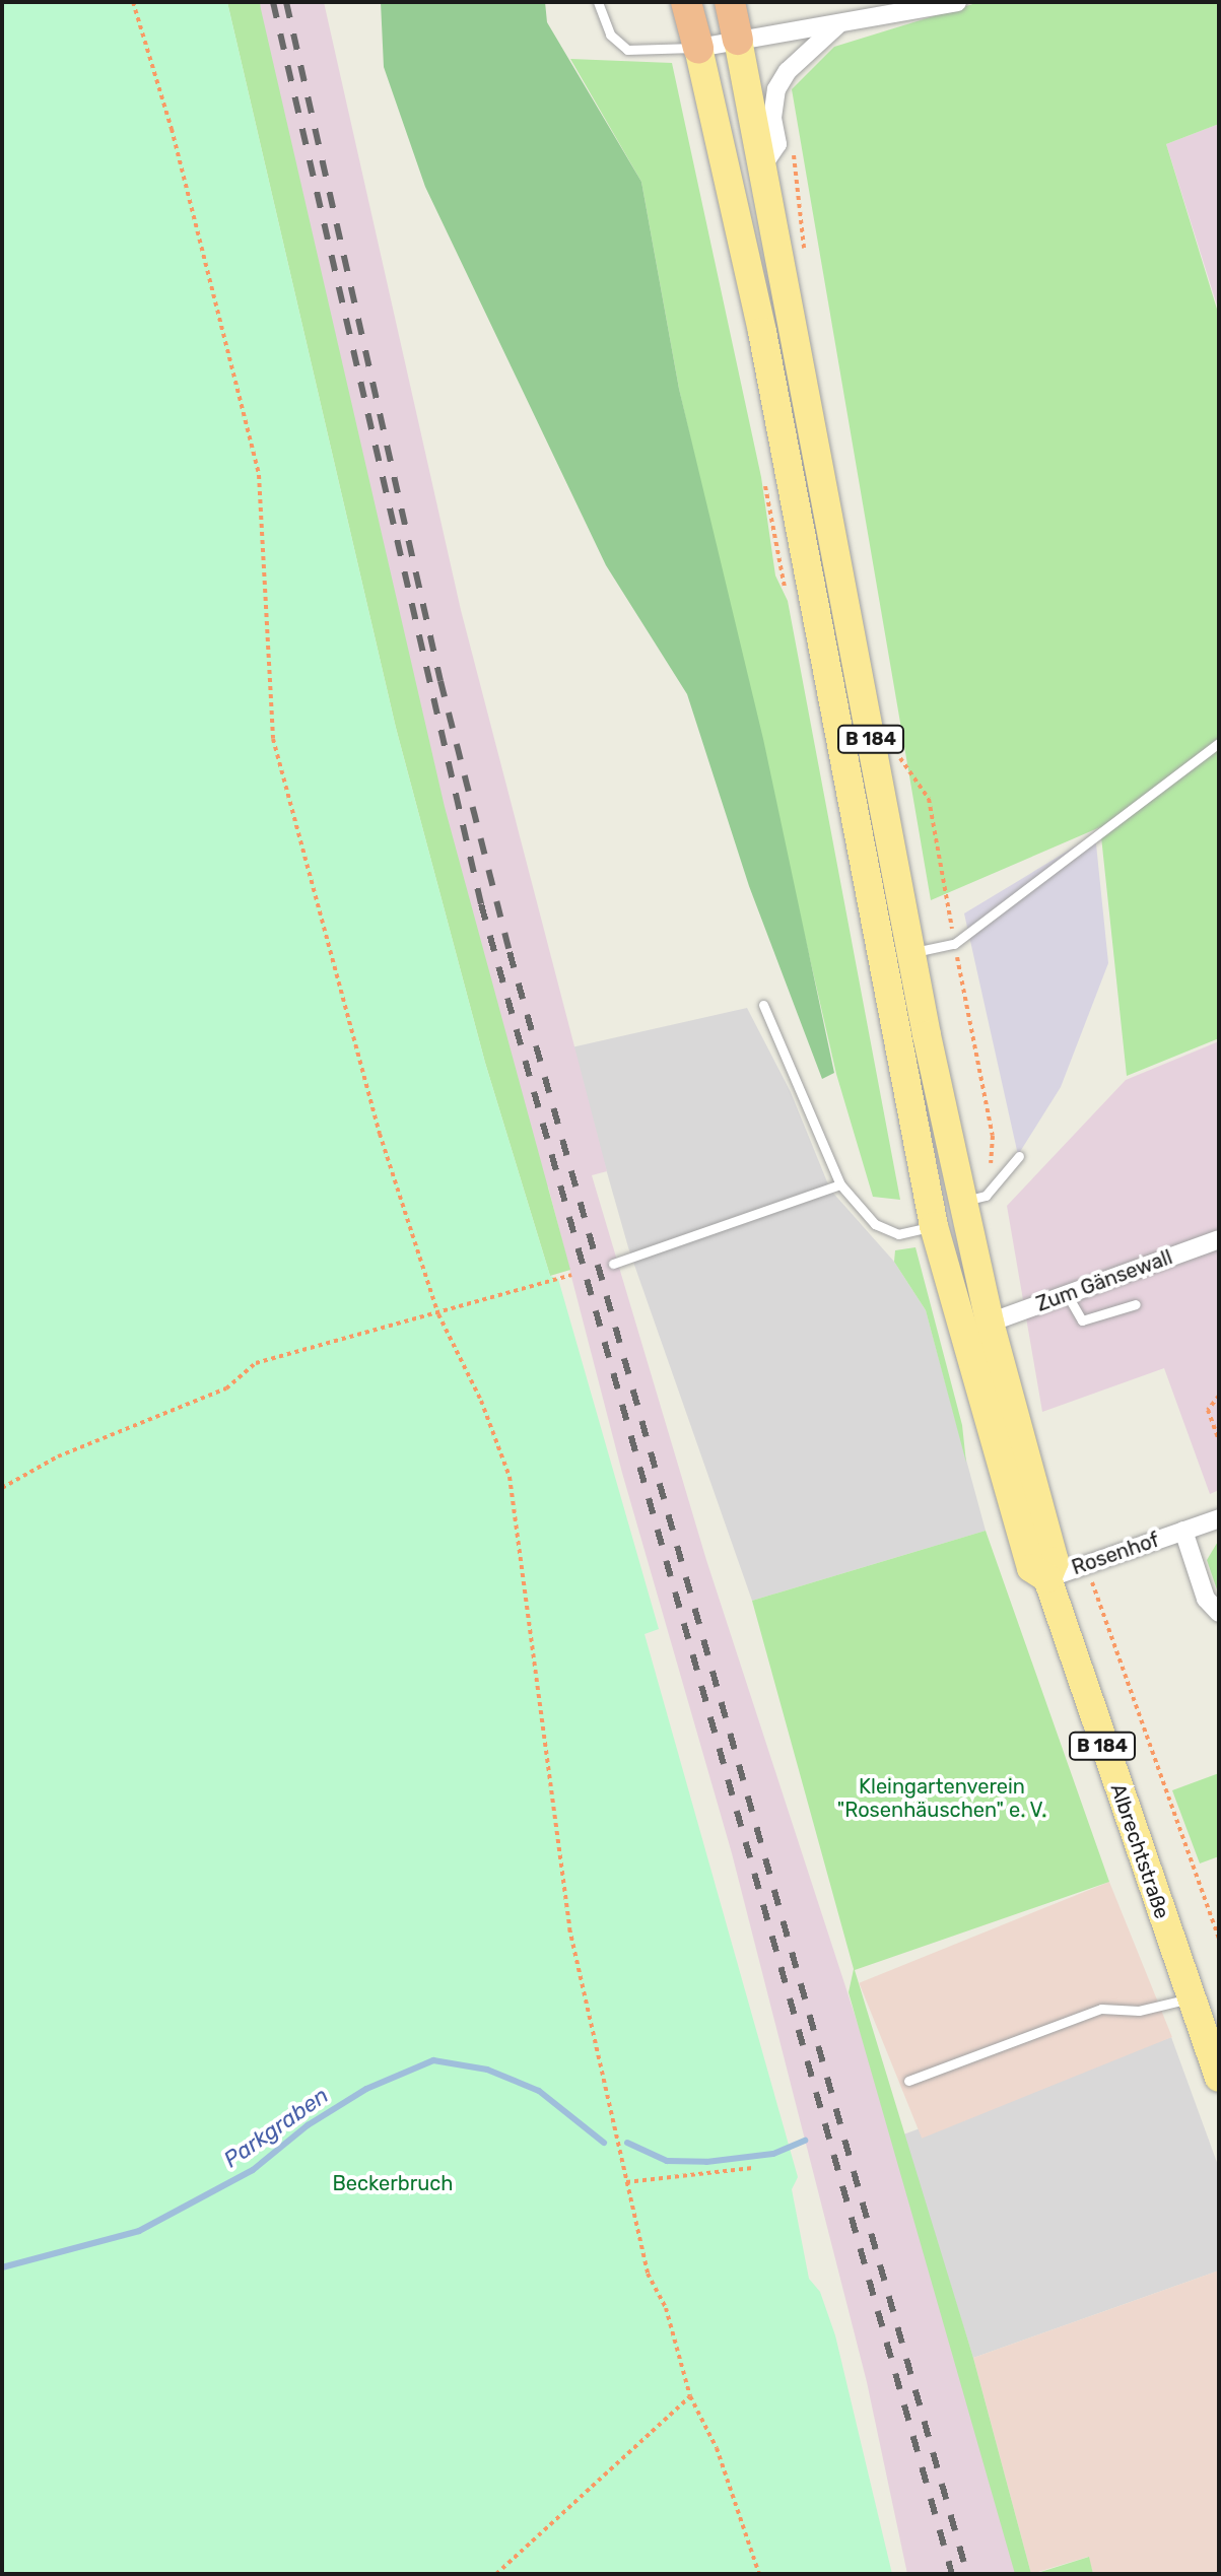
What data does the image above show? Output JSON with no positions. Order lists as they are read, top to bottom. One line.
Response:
{"streets":{"highway":["B 184"],"main road":["Albrechtstraße"],"street":["Zum Gänsewall","Rosenhof"]},"crossings":[["B 184","Zum Gänsewall"],["B 184","Albrechtstraße"],["Zum Gänsewall","Albrechtstraße"],["Rosenhof","Albrechtstraße"]],"water":["Parkgraben"],"parks":["Kleingartenverein \"Rosenhäuschen\" e. V.","Beckerbruch"]}
